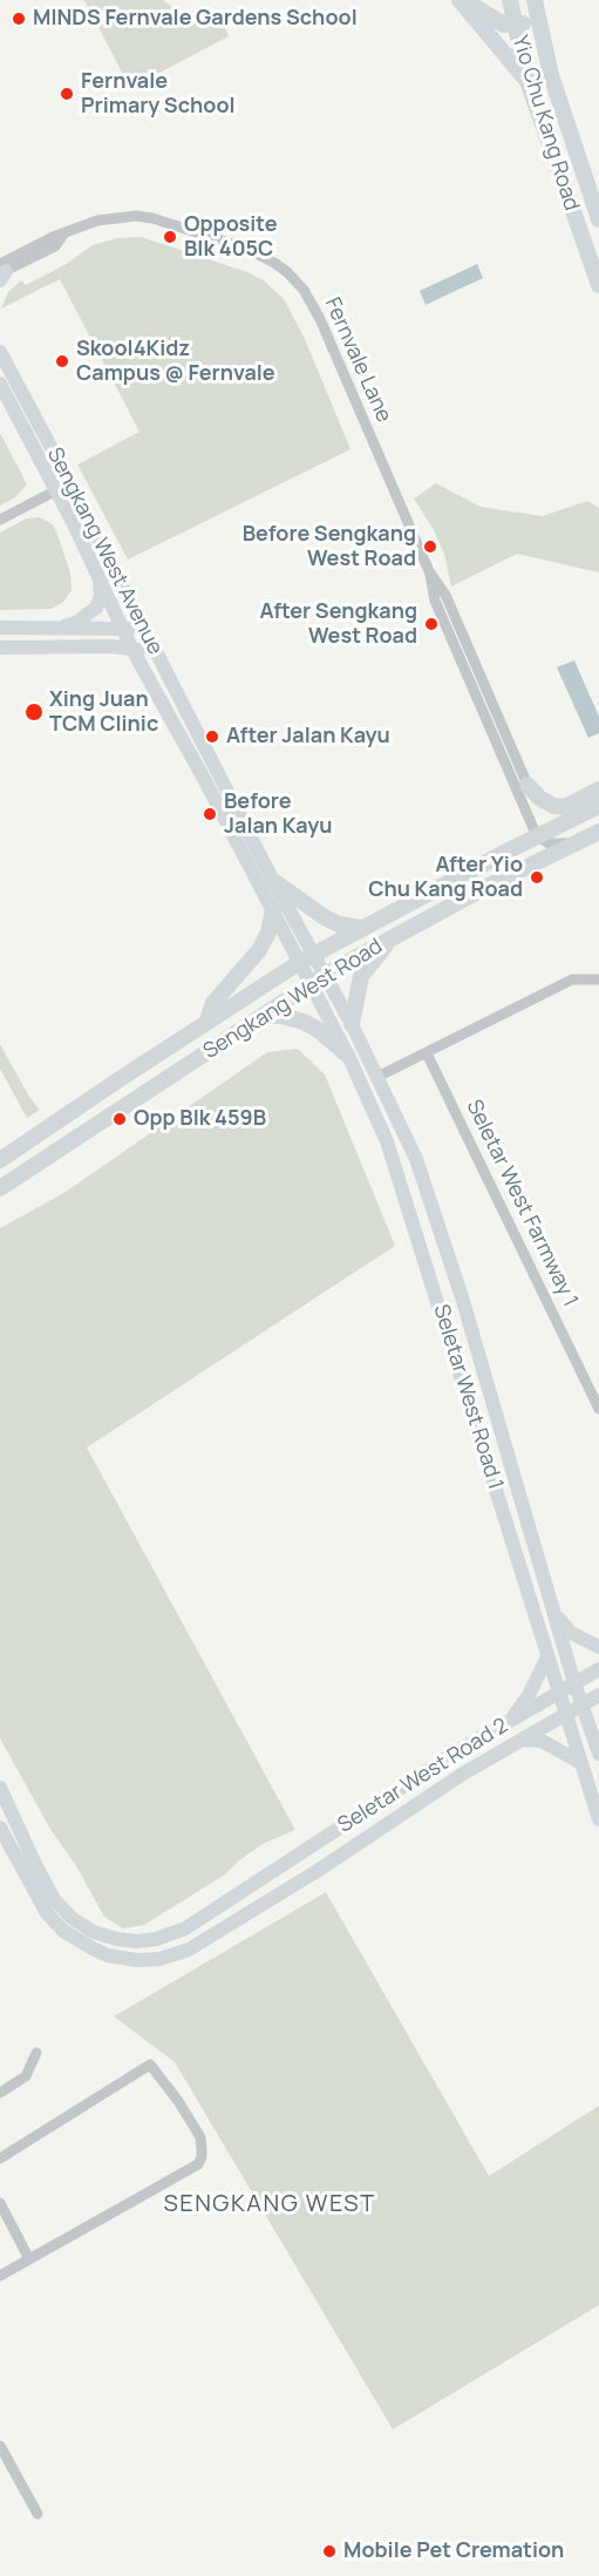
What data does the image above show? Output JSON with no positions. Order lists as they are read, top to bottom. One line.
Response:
{"streets":{"main road":["Yio Chu Kang Road","Sengkang West Avenue","Sengkang West Road","Seletar West Road 1","Seletar West Road 2"],"street":["Fernvale Lane","Seletar West Farmway 1"]},"crossings":[["Fernvale Lane","Sengkang West Road"],["Sengkang West Avenue","Sengkang West Road"],["Sengkang West Avenue","Seletar West Road 1"],["Sengkang West Road","Seletar West Road 1"],["Seletar West Road 1","Seletar West Road 2"]],"districts":["SENGKANG WEST"],"places":["MINDS Fernvale Gardens School","Fernvale Primary School","Opposite Blk 405C","Skool4Kidz Campus @ Fernvale","Before Sengkang West Road","After Sengkang West Road","Xing Juan TCM Clinic","After Jalan Kayu","Before Jalan Kayu","After Yio Chu Kang Road","Opp Blk 459B","Mobile Pet Cremation"]}
